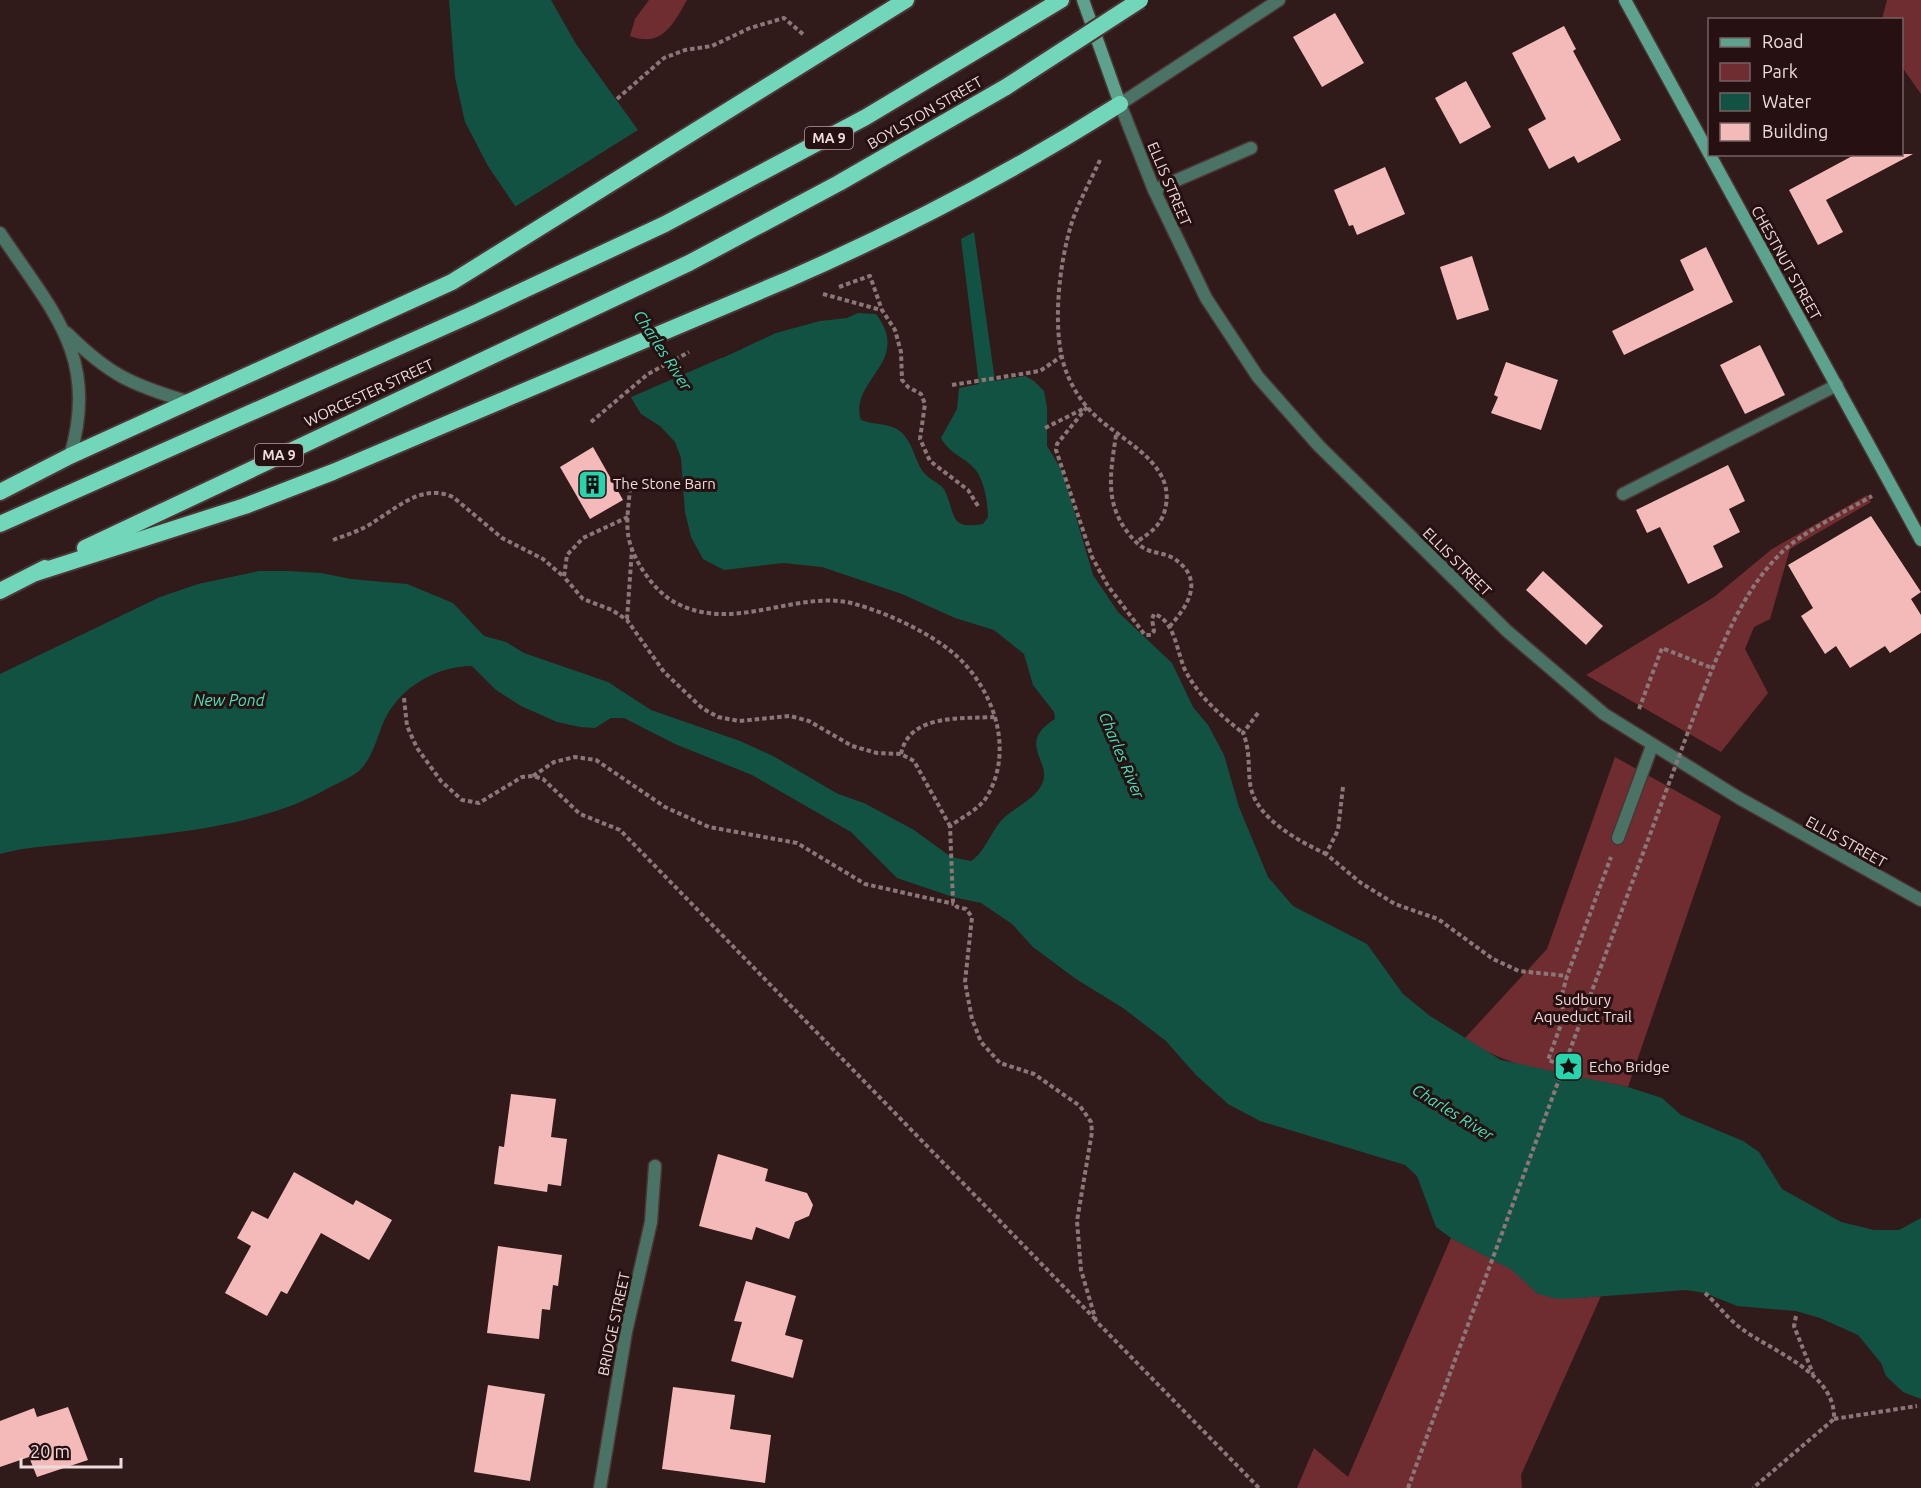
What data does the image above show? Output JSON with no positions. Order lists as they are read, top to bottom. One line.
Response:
{"streets":{"highway":["BOYLSTON STREET","MA 9","WORCESTER STREET"],"main road":["CHESTNUT STREET"],"street":["ELLIS STREET","BRIDGE STREET"]},"crossings":[["BOYLSTON STREET","WORCESTER STREET"]],"water":["Charles River","New Pond"],"parks":["Sudbury Aqueduct Trail"],"places":{"building":["The Stone Barn"],"place":["Echo Bridge"]},"legend":["Road","Park","Water","Building"],"scale_bar":"20 m"}
